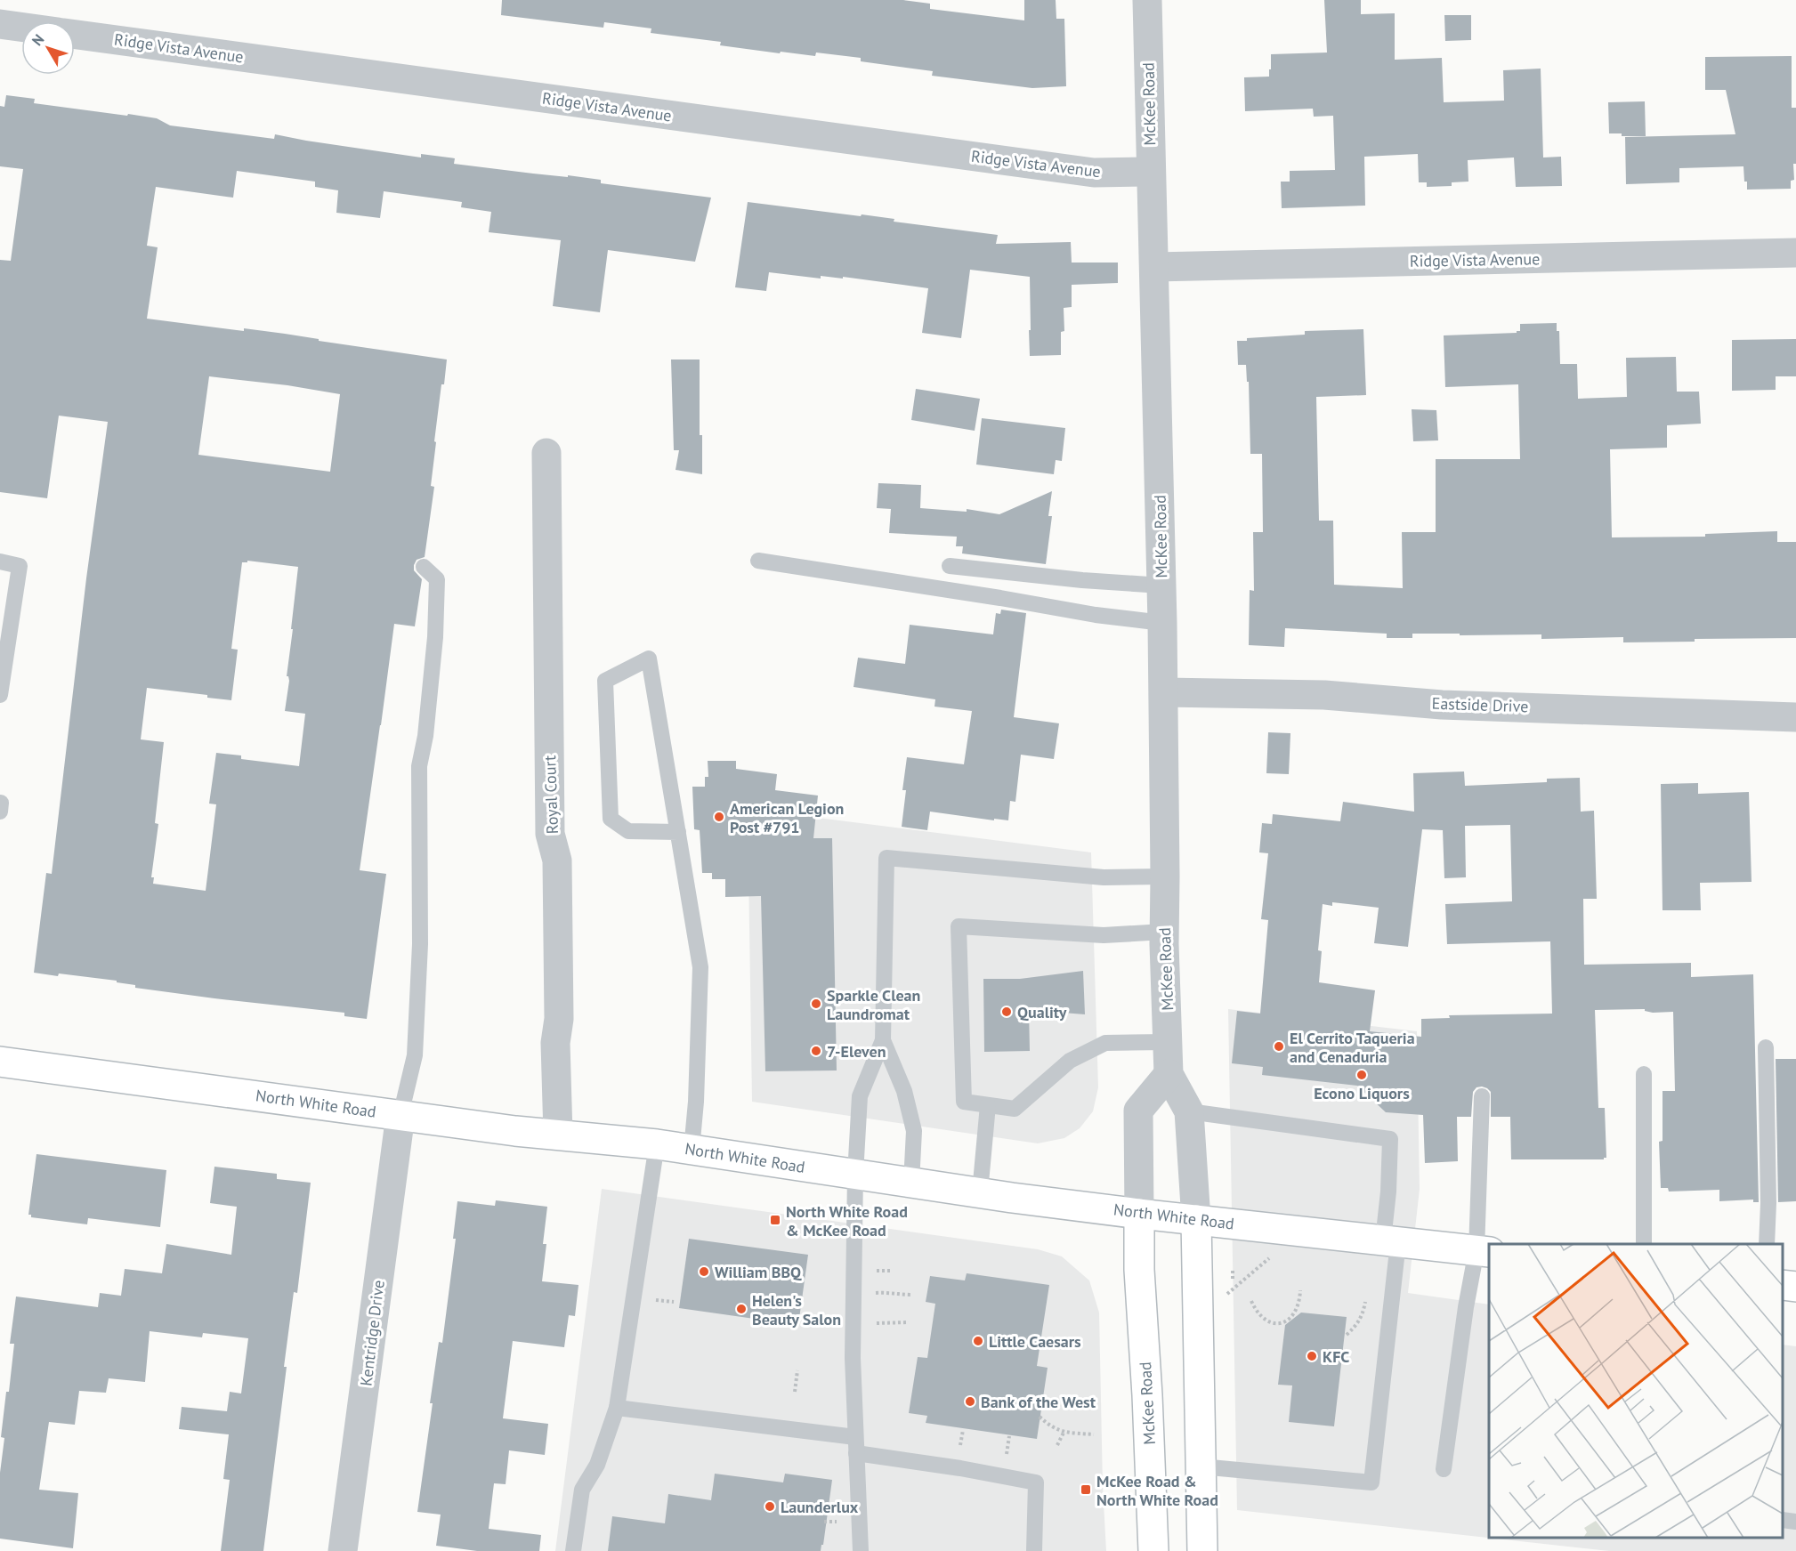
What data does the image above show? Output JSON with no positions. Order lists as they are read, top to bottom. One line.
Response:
{"streets":{"main road":["McKee Road","North White Road"],"street":["Ridge Vista Avenue","Eastside Drive","Royal Court","Kentridge Drive"]},"crossings":[["Ridge Vista Avenue","McKee Road"],["McKee Road","Eastside Drive"],["McKee Road","North White Road"],["Royal Court","North White Road"],["North White Road","Kentridge Drive"]],"places":{"other":["American Legion Post #791","Sparkle Clean Laundromat","Quality","El Cerrito Taqueria and Cenaduria","7-Eleven","Econo Liquors","William BBQ","Helen's Beauty Salon","Little Caesars","KFC","Bank of the West","Launderlux"],"transit":["North White Road & McKee Road","McKee Road & North White Road"]},"north":"top left"}
